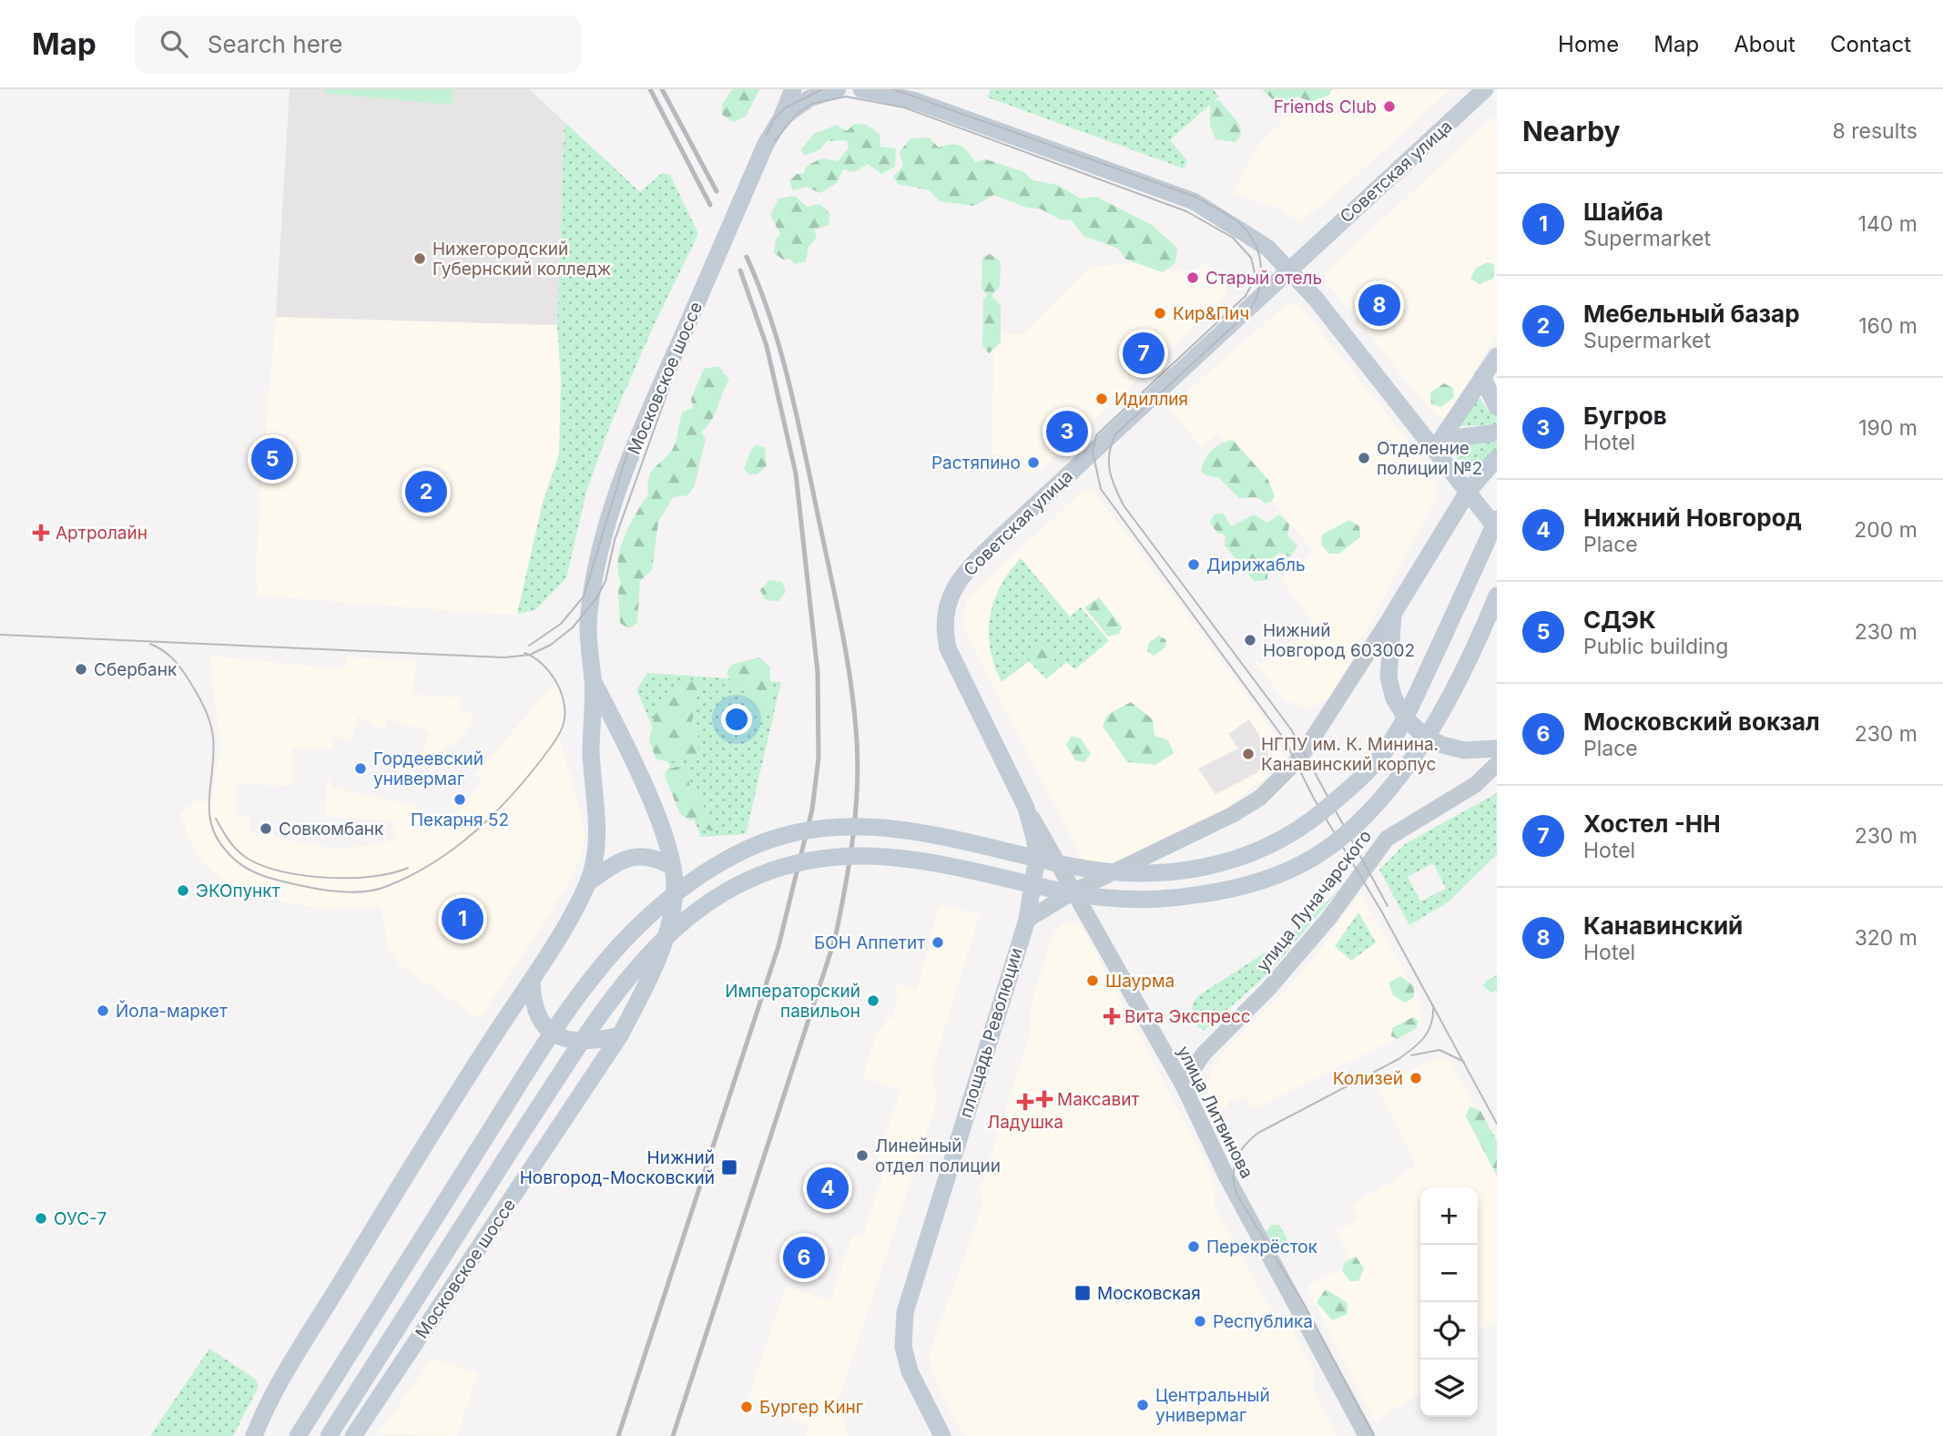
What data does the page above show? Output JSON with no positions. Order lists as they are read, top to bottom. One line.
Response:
{"streets":{"main road":["Советская улица","Московское шоссе","площадь Революции"],"street":["улица Луначарского","улица Литвинова"]},"crossings":[["Советская улица","площадь Революции"],["Советская улица","улица Литвинова"],["улица Луначарского","улица Литвинова"],["площадь Революции","улица Литвинова"]],"places":{"other":["Friends Club","Нижегородский Губернский колледж","Старый отель","Кир&Пич","Идиллия","Отделение полиции №2","Растяпино","Дирижабль","Нижний Новгород 603002","Сбербанк","НГПУ им. К. Минина. Канавинский корпус","Гордеевский универмаг","Пекарня 52","Совкомбанк","ЭКОпункт","БОН Аппетит","Шаурма","Императорский павильон","Йола-маркет","Колизей","Линейный отдел полиции","ОУС-7","Перекрёсток","Республика","Центральный универмаг","Бургер Кинг"],"health":["Артролайн","Вита Экспресс","Максавит","Ладушка"],"transit":["Нижний Новгород-Московский","Московская"]},"page":{"header":"Map","search":"Search here","nav":["Home","Map","About","Contact"],"heading":["Nearby","8 results"],"list":[{"mark":"1","name":"Шайба","note":"Supermarket","value":"140 m"},{"mark":"2","name":"Мебельный базар","note":"Supermarket","value":"160 m"},{"mark":"3","name":"Бугров","note":"Hotel","value":"190 m"},{"mark":"4","name":"Нижний Новгород","note":"Place","value":"200 m"},{"mark":"5","name":"СДЭК","note":"Public building","value":"230 m"},{"mark":"6","name":"Московский вокзал","note":"Place","value":"230 m"},{"mark":"7","name":"Хостел -НН","note":"Hotel","value":"230 m"},{"mark":"8","name":"Канавинский","note":"Hotel","value":"320 m"}],"pins":["8","7","3","5","2","1","4","6"],"map_buttons":["+","−"]}}
